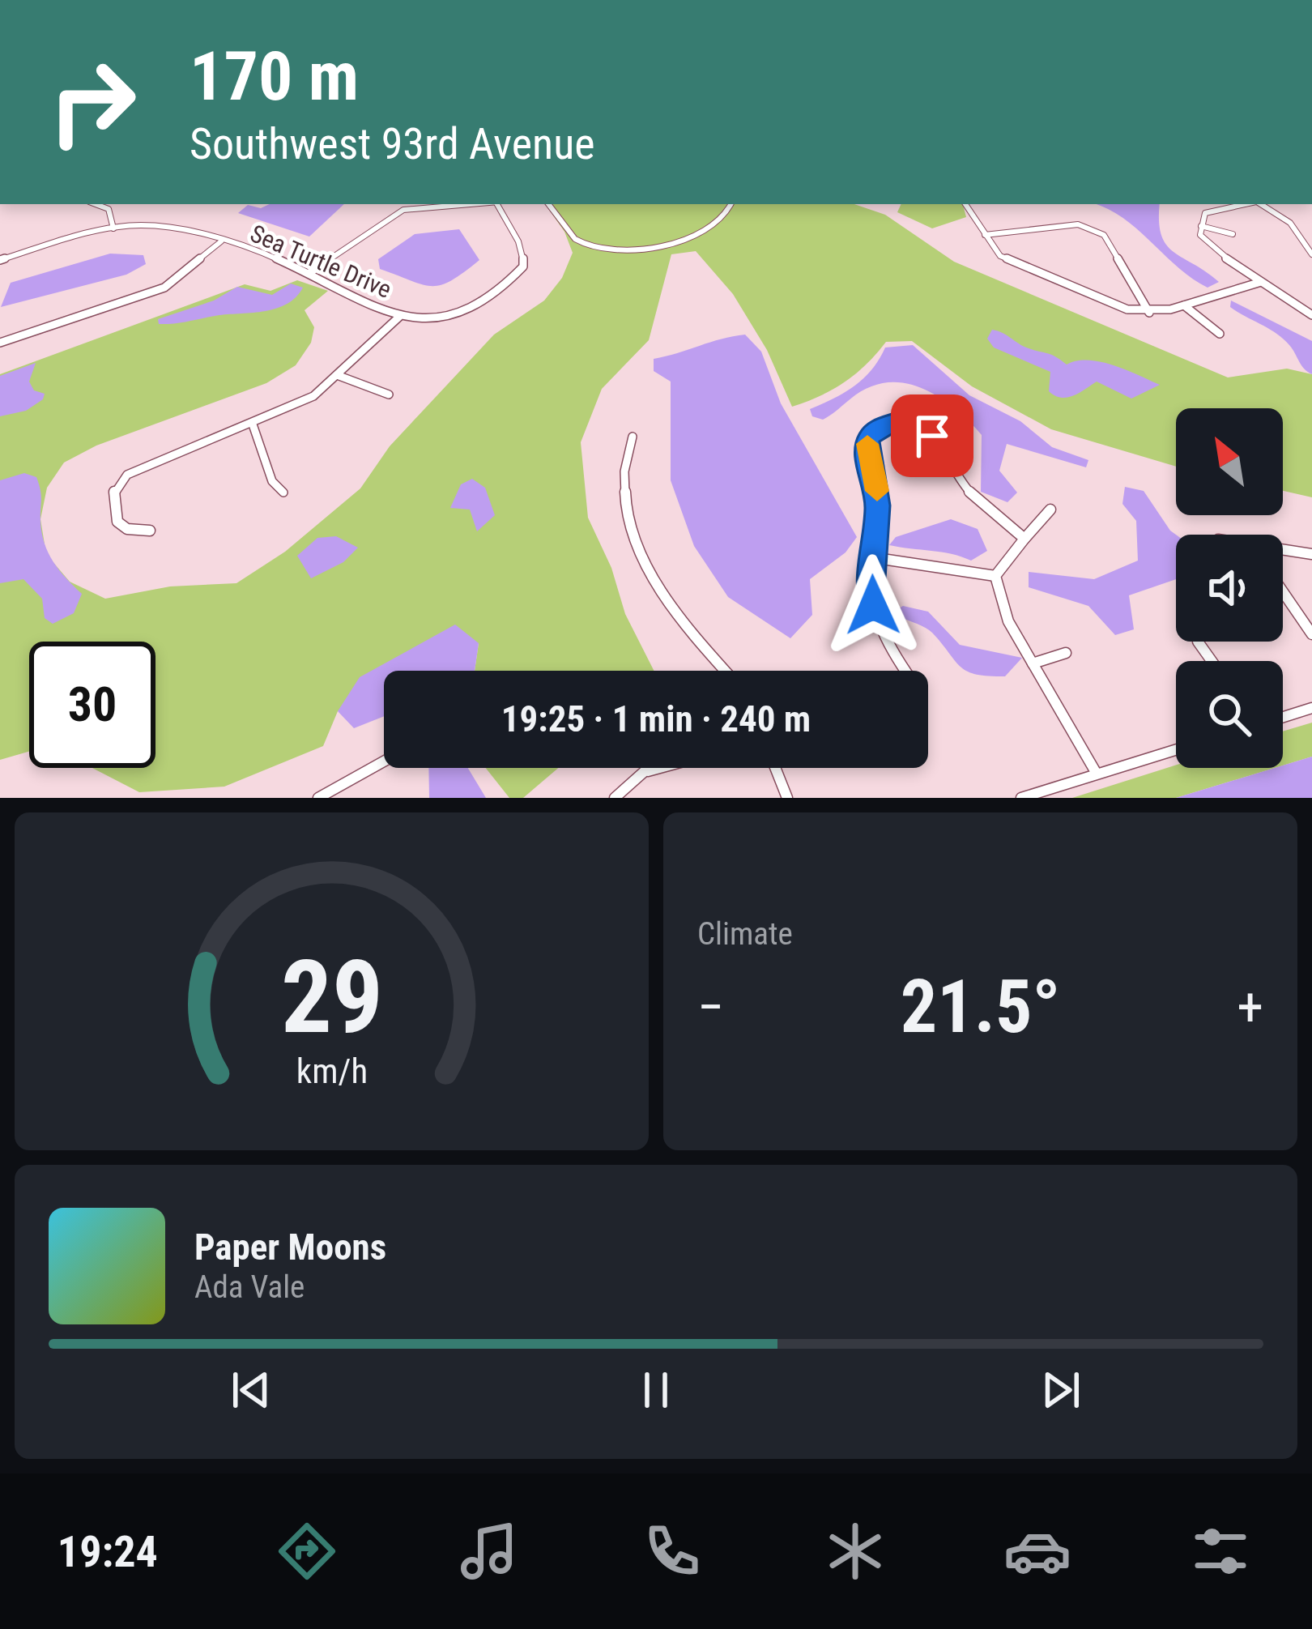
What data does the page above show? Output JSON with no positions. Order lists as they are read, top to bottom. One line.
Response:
{"streets":{"street":["Sea Turtle Drive"]},"north":"top left","page":{"turn":["170 m","Southwest 93rd Avenue"],"limit":"30","trip":"19:25 · 1 min · 240 m","tile":"Climate","heat":["−","21.5°","+"],"song":["Paper Moons","Ada Vale"],"tabs":"19:24","gauge":["29","km/h"]}}
